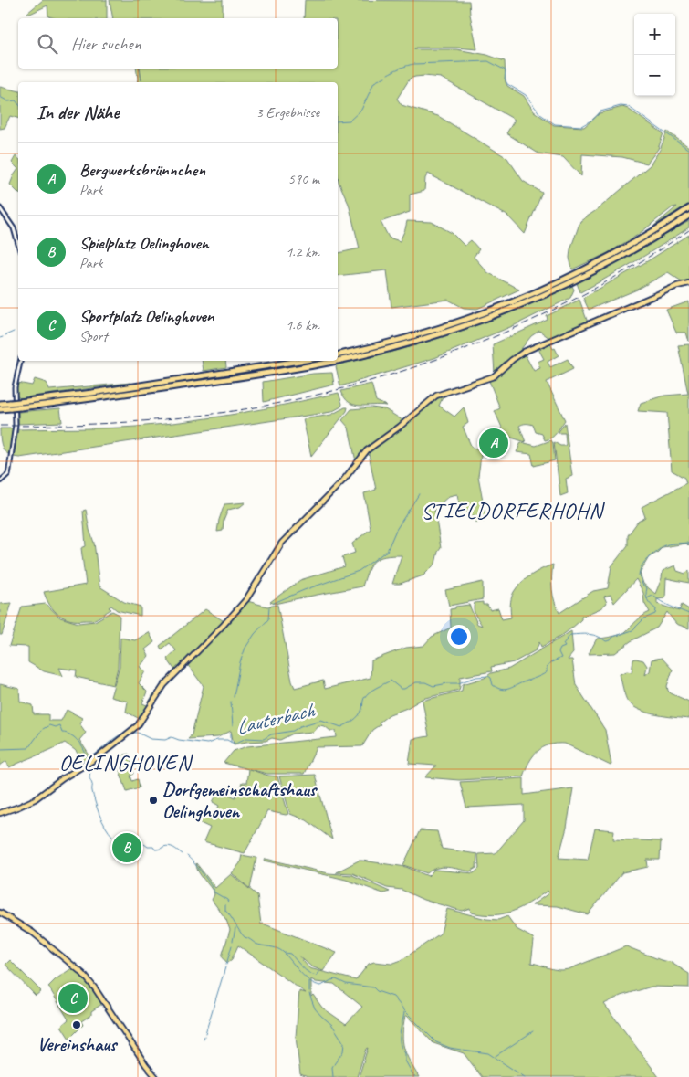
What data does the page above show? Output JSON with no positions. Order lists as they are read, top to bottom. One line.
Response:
{"districts":["STIELDORFERHOHN","OELINGHOVEN"],"water":["Lauterbach"],"places":["Dorfgemeinschaftshaus Oelinghoven","Vereinshaus"],"page":{"map_buttons":["+","−"],"search":"Hier suchen","heading":["In der Nähe","3 Ergebnisse"],"list":[{"mark":"A","name":"Bergwerksbrünnchen","note":"Park","value":"590 m"},{"mark":"B","name":"Spielplatz Oelinghoven","note":"Park","value":"1.2 km"},{"mark":"C","name":"Sportplatz Oelinghoven","note":"Sport","value":"1.6 km"}],"pins":["A","B","C"]}}
